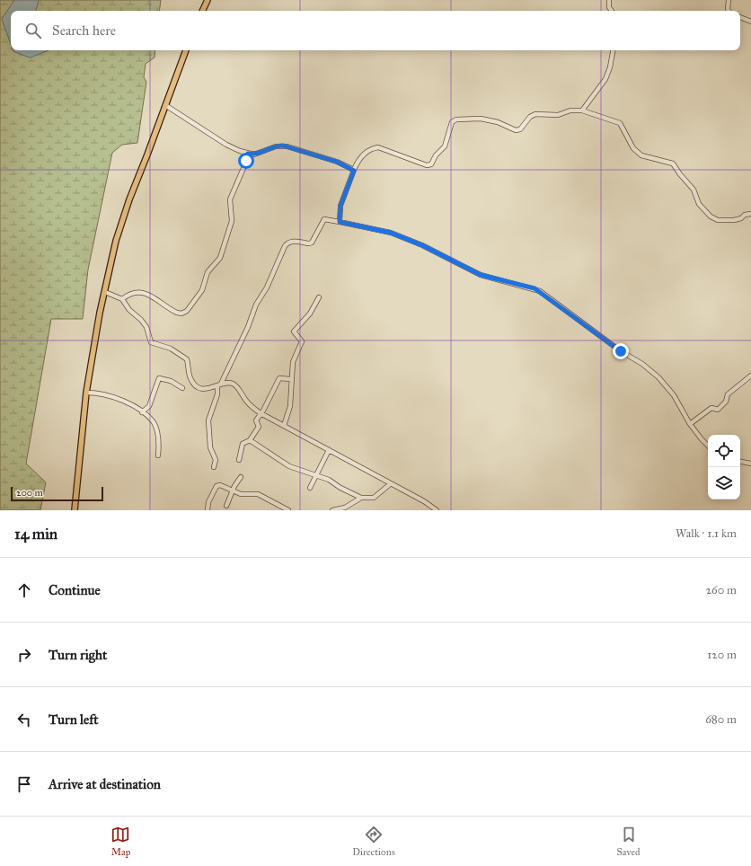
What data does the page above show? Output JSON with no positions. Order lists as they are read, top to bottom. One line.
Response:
{"scale_bar":"200 m","page":{"search":"Search here","scale":"200 m","heading":["14 min","Walk · 1.1 km"],"list":[["Continue","260 m"],["Turn right","120 m"],["Turn left","680 m"],"Arrive at destination"],"nav":["Map","Directions","Saved"]}}
